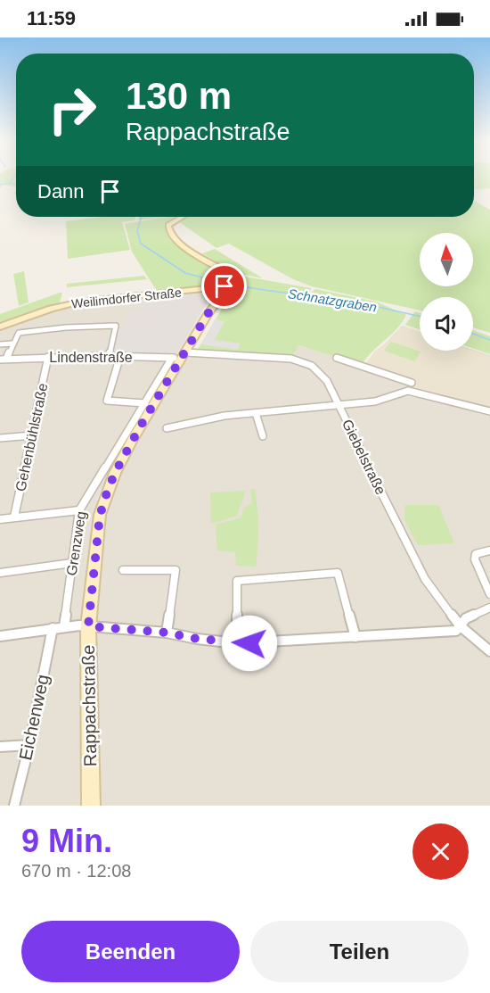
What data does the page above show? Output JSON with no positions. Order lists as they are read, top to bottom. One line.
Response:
{"streets":{"main road":["Weilimdorfer Straße","Rappachstraße"],"street":["Lindenstraße","Gehenbühlstraße","Giebelstraße","Grenzweg","Eichenweg"]},"crossings":[["Weilimdorfer Straße","Rappachstraße"],["Lindenstraße","Gehenbühlstraße"],["Lindenstraße","Giebelstraße"],["Lindenstraße","Grenzweg"],["Lindenstraße","Rappachstraße"],["Giebelstraße","Grenzweg"],["Giebelstraße","Rappachstraße"],["Grenzweg","Rappachstraße"]],"water":["Schnatzgraben"],"north":"top","page":{"status":"11:59","turn":["130 m","Rappachstraße"],"then":"Dann","heading":["9 Min.","670 m · 12:08"],"buttons":["Beenden","Teilen"]}}
